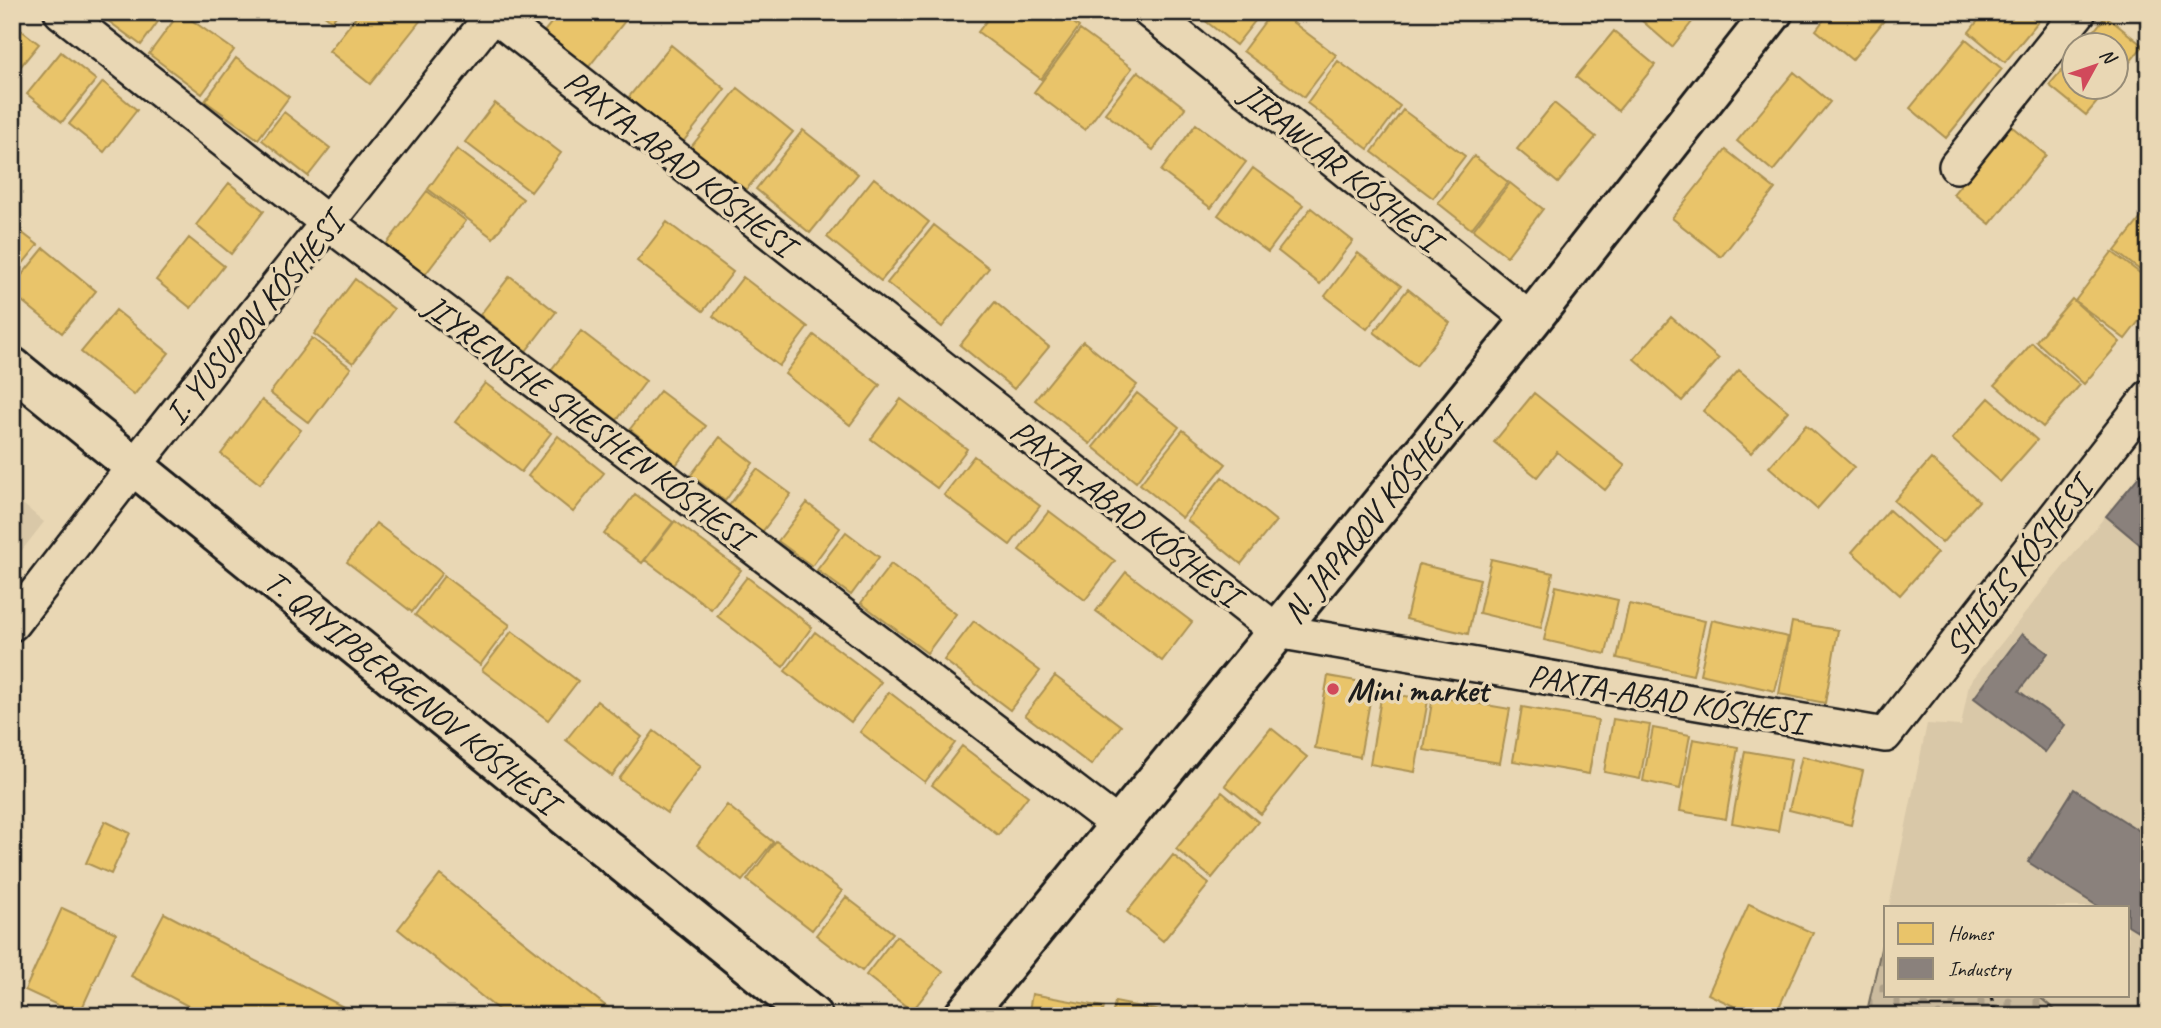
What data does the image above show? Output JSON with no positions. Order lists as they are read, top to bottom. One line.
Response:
{"streets":{"main road":["N. JAPAQOV KÓSHESI"],"street":["PAXTA-ABAD KÓSHESI","I. YUSUPOV KÓSHESI","JIYRENSHE SHESHEN KÓSHESI"]},"crossings":[["PAXTA-ABAD KÓSHESI","I. YUSUPOV KÓSHESI"],["PAXTA-ABAD KÓSHESI","N. JAPAQOV KÓSHESI"],["I. YUSUPOV KÓSHESI","JIYRENSHE SHESHEN KÓSHESI"],["JIYRENSHE SHESHEN KÓSHESI","N. JAPAQOV KÓSHESI"]],"places":["Mini market"],"legend":["Homes","Industry"],"north":"top right"}
